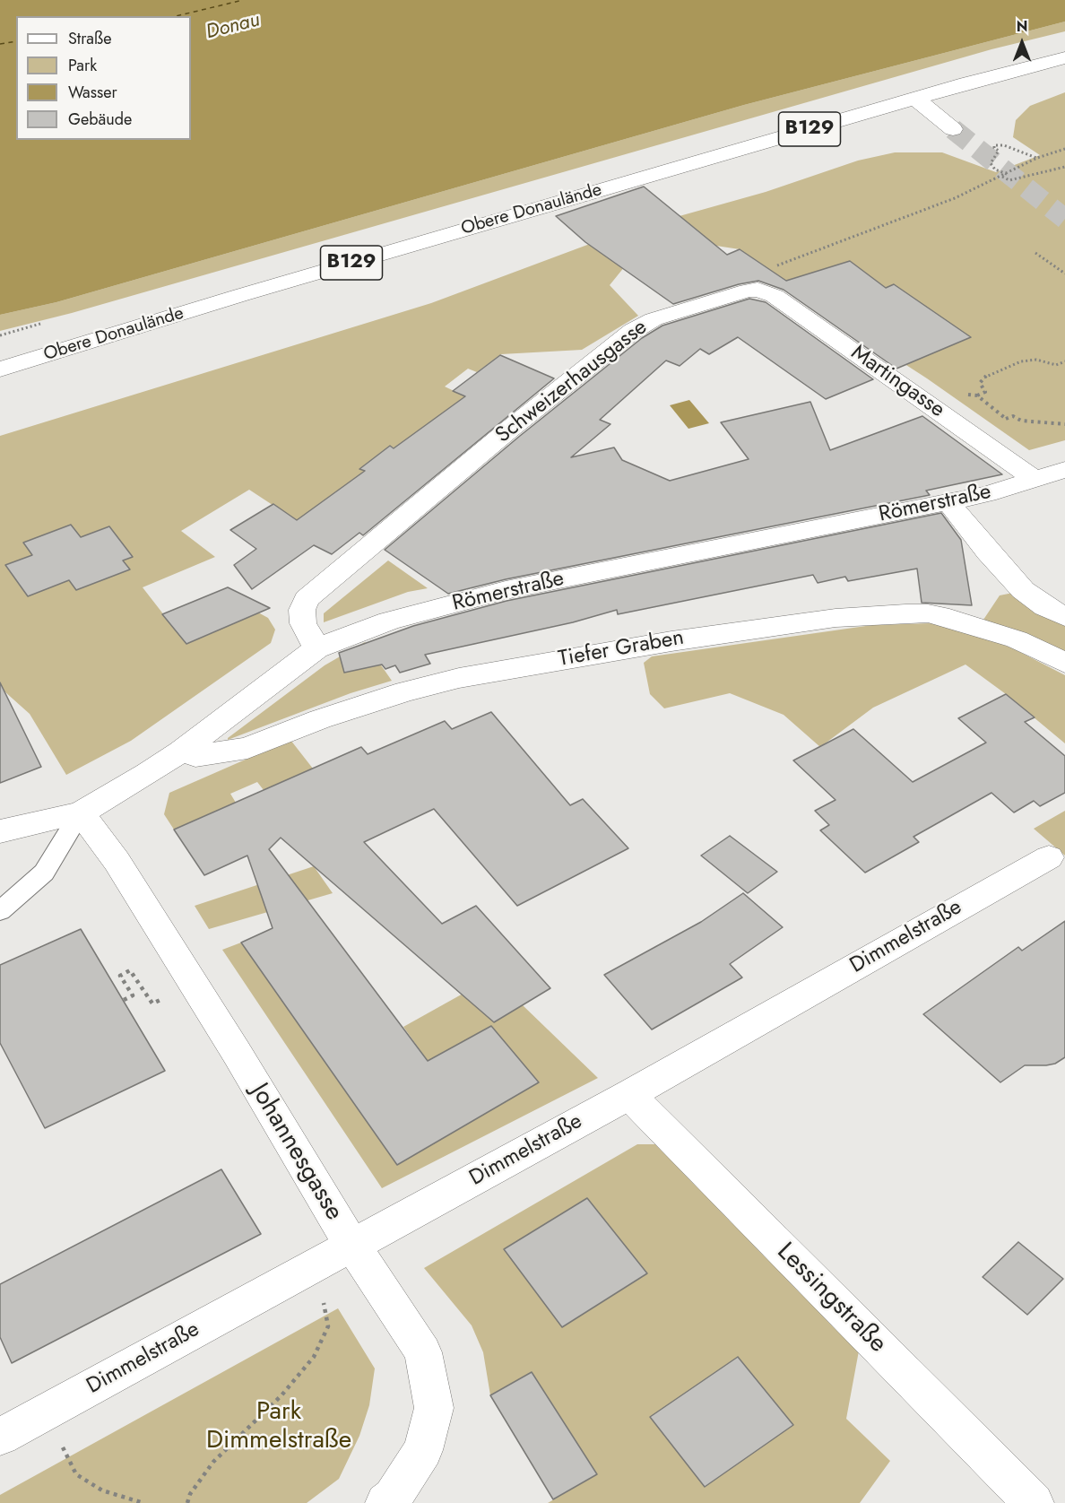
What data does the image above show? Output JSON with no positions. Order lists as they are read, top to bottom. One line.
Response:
{"streets":{"street":["B129","Obere Donaulände","Schweizerhausgasse","Martingasse","Römerstraße","Tiefer Graben","Dimmelstraße","Johannesgasse","Lessingstraße"]},"crossings":[["Schweizerhausgasse","Martingasse"],["Schweizerhausgasse","Römerstraße"],["Martingasse","Römerstraße"],["Römerstraße","Tiefer Graben"],["Römerstraße","Johannesgasse"],["Dimmelstraße","Johannesgasse"],["Dimmelstraße","Lessingstraße"]],"water":["Donau"],"parks":["Park Dimmelstraße"],"legend":["Straße","Park","Wasser","Gebäude"],"north":"top"}
